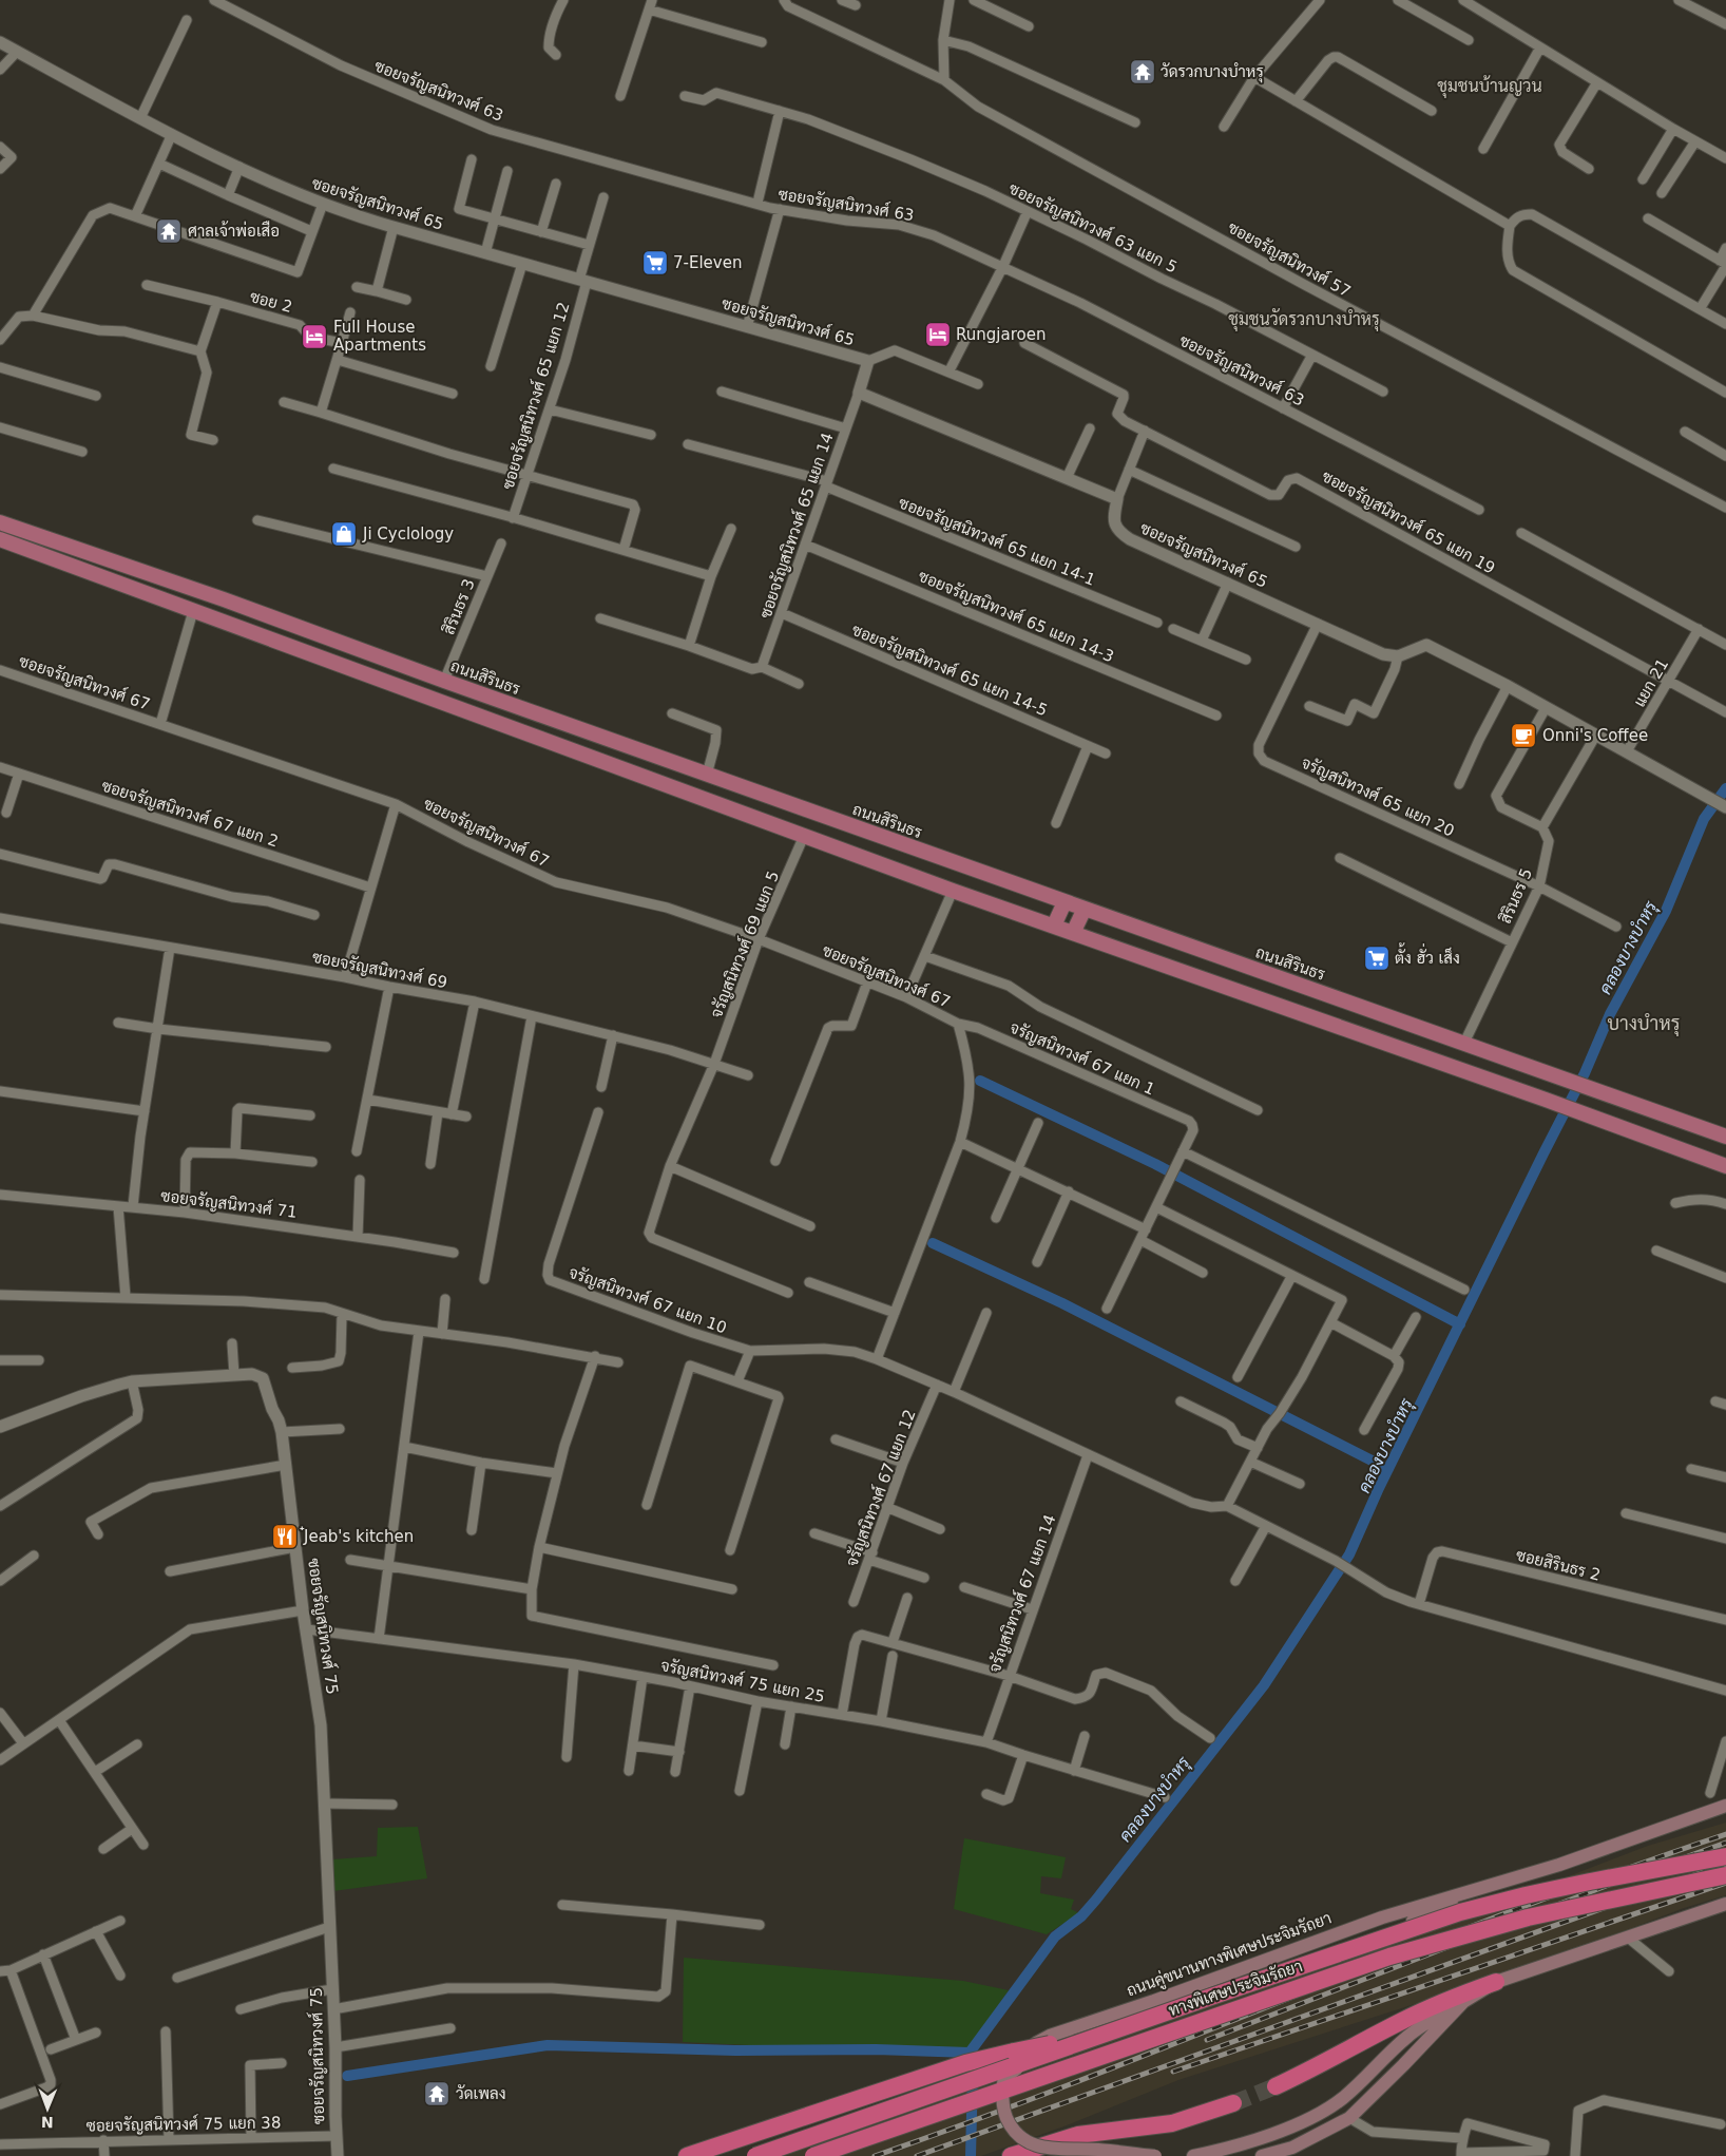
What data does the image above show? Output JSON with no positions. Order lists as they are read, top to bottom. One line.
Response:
{"streets":{"highway":["ทางพิเศษประจิมรัถยา"],"main road":["ถนนสิรินธร","ถนนคู่ขนานทางพิเศษประจิมรัถยา"],"street":["ซอยจรัญสนิทวงศ์ 63","ซอยจรัญสนิทวงศ์ 65","ซอยจรัญสนิทวงศ์ 63 แยก 5","ซอยจรัญสนิทวงศ์ 57","ซอย 2","ซอยจรัญสนิทวงศ์ 65 แยก 12","ซอยจรัญสนิทวงศ์ 65 แยก 19","ซอยจรัญสนิทวงศ์ 65 แยก 14","ซอยจรัญสนิทวงศ์ 65 แยก 14-1","สิรินธร 3","ซอยจรัญสนิทวงศ์ 65 แยก 14-3","ซอยจรัญสนิทวงศ์ 65 แยก 14-5","ซอยจรัญสนิทวงศ์ 67","แยก 21","จรัญสนิทวงศ์ 65 แยก 20","ซอยจรัญสนิทวงศ์ 67 แยก 2","สิรินธร 5","จรัญสนิทวงศ์ 69 แยก 5","ซอยจรัญสนิทวงศ์ 69","จรัญสนิทวงศ์ 67 แยก 1","ซอยจรัญสนิทวงศ์ 71","จรัญสนิทวงศ์ 67 แยก 10","จรัญสนิทวงศ์ 67 แยก 12","ซอยสิรินธร 2","จรัญสนิทวงศ์ 67 แยก 14","ซอยจรัญสนิทวงศ์ 75","จรัญสนิทวงศ์ 75 แยก 25","ซอยจรัญสนิทวงศ์ 75 แยก 38"]},"crossings":[["ซอยจรัญสนิทวงศ์ 65","ซอยจรัญสนิทวงศ์ 65 แยก 12"],["ซอยจรัญสนิทวงศ์ 65","ซอยจรัญสนิทวงศ์ 65 แยก 14"],["ซอยจรัญสนิทวงศ์ 65","จรัญสนิทวงศ์ 65 แยก 20"],["ซอยจรัญสนิทวงศ์ 65 แยก 19","แยก 21"],["ซอยจรัญสนิทวงศ์ 65 แยก 14","ซอยจรัญสนิทวงศ์ 65 แยก 14-1"],["ซอยจรัญสนิทวงศ์ 65 แยก 14","ซอยจรัญสนิทวงศ์ 65 แยก 14-3"],["ซอยจรัญสนิทวงศ์ 65 แยก 14","ซอยจรัญสนิทวงศ์ 65 แยก 14-5"],["สิรินธร 3","ถนนสิรินธร"],["ถนนสิรินธร","สิรินธร 5"],["ซอยจรัญสนิทวงศ์ 67","จรัญสนิทวงศ์ 69 แยก 5"],["ซอยจรัญสนิทวงศ์ 67","จรัญสนิทวงศ์ 67 แยก 1"],["จรัญสนิทวงศ์ 65 แยก 20","สิรินธร 5"],["จรัญสนิทวงศ์ 69 แยก 5","ซอยจรัญสนิทวงศ์ 69"],["จรัญสนิทวงศ์ 67 แยก 10","จรัญสนิทวงศ์ 67 แยก 12"],["จรัญสนิทวงศ์ 67 แยก 10","จรัญสนิทวงศ์ 67 แยก 14"],["จรัญสนิทวงศ์ 67 แยก 14","จรัญสนิทวงศ์ 75 แยก 25"],["ซอยจรัญสนิทวงศ์ 75","จรัญสนิทวงศ์ 75 แยก 25"],["ซอยจรัญสนิทวงศ์ 75","ซอยจรัญสนิทวงศ์ 75 แยก 38"]],"districts":["ชุมชนบ้านญวน","ชุมชนวัดรวกบางบำหรุ","บางบำหรุ"],"water":["คลองบางบำหรุ"],"places":{"temple":["วัดรวกบางบำหรุ","ศาลเจ้าพ่อเสือ","วัดเพลง"],"supermarket":["7-Eleven","ตั้ง ฮั่ว เส็ง"],"hotel":["Rungjaroen","Full House Apartments"],"shop":["Ji Cyclology"],"cafe":["Onni's Coffee"],"restaurant":["๋Jeab's kitchen"]},"north":"bottom"}
